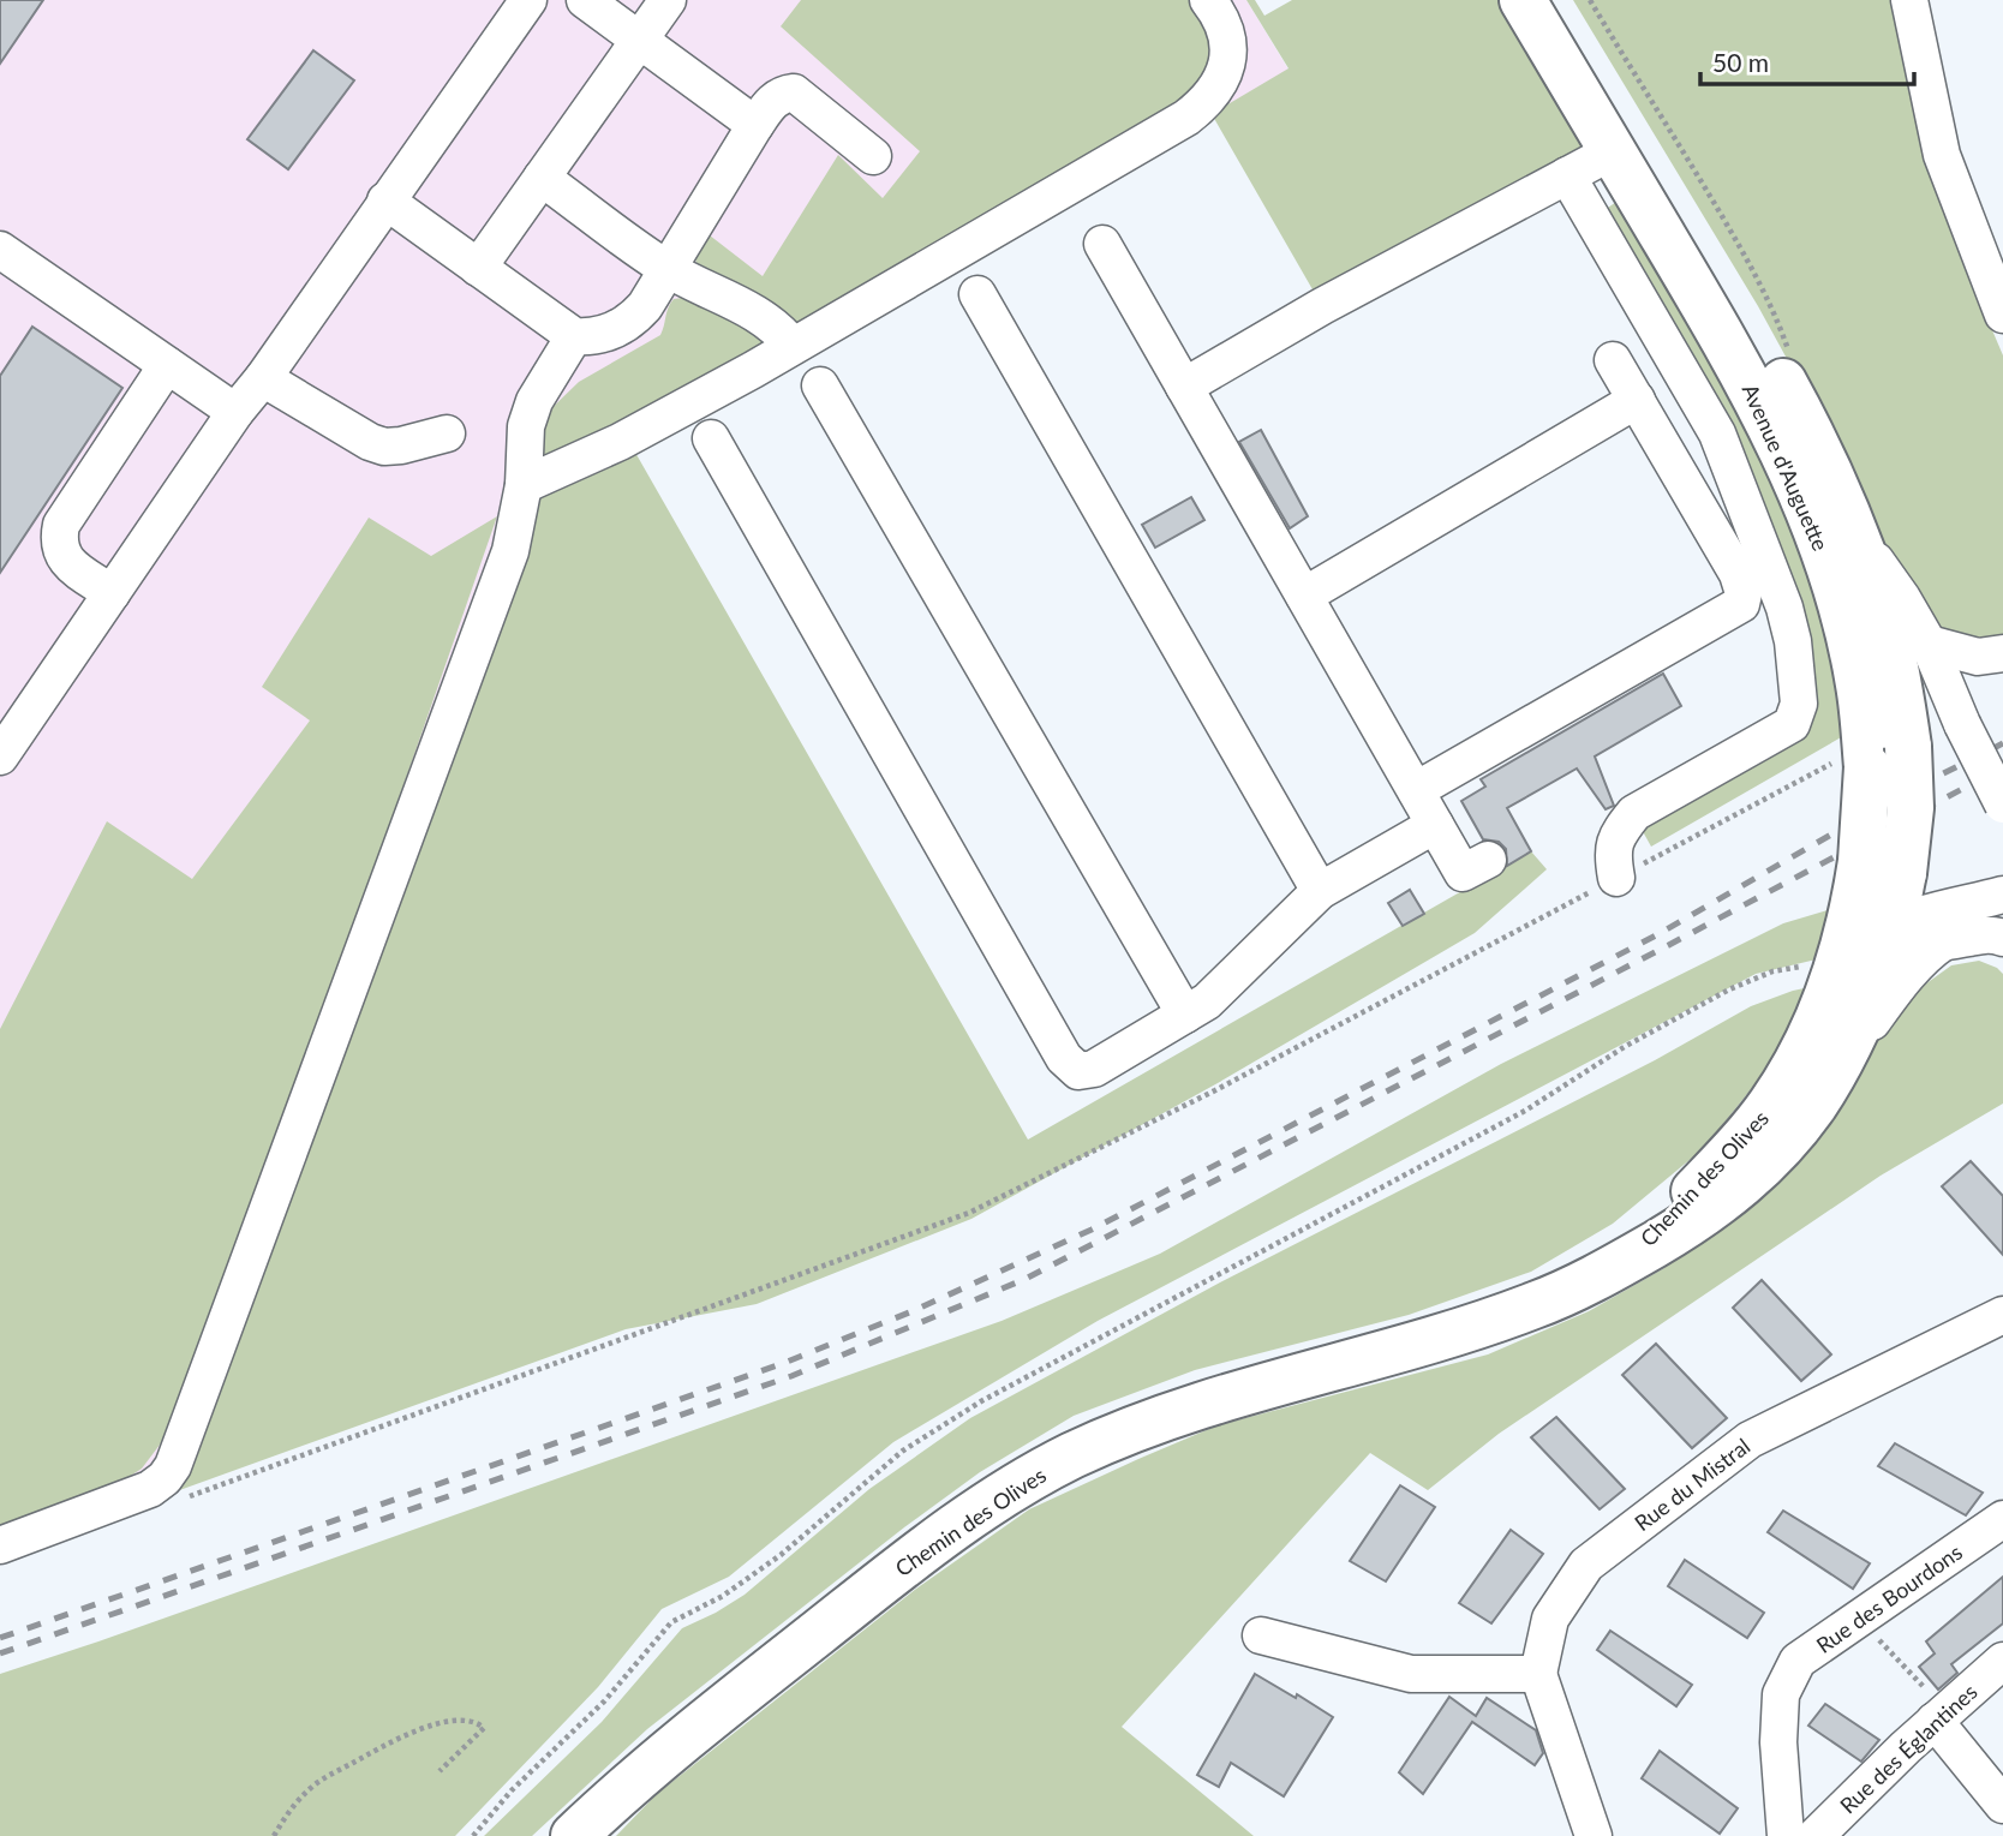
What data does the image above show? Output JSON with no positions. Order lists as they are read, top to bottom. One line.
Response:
{"streets":{"main road":["Avenue d'Auguette","Chemin des Olives"],"street":["Rue du Mistral","Rue des Bourdons","Rue des Églantines"]},"crossings":[["Avenue d'Auguette","Chemin des Olives"]],"scale_bar":"50 m"}
